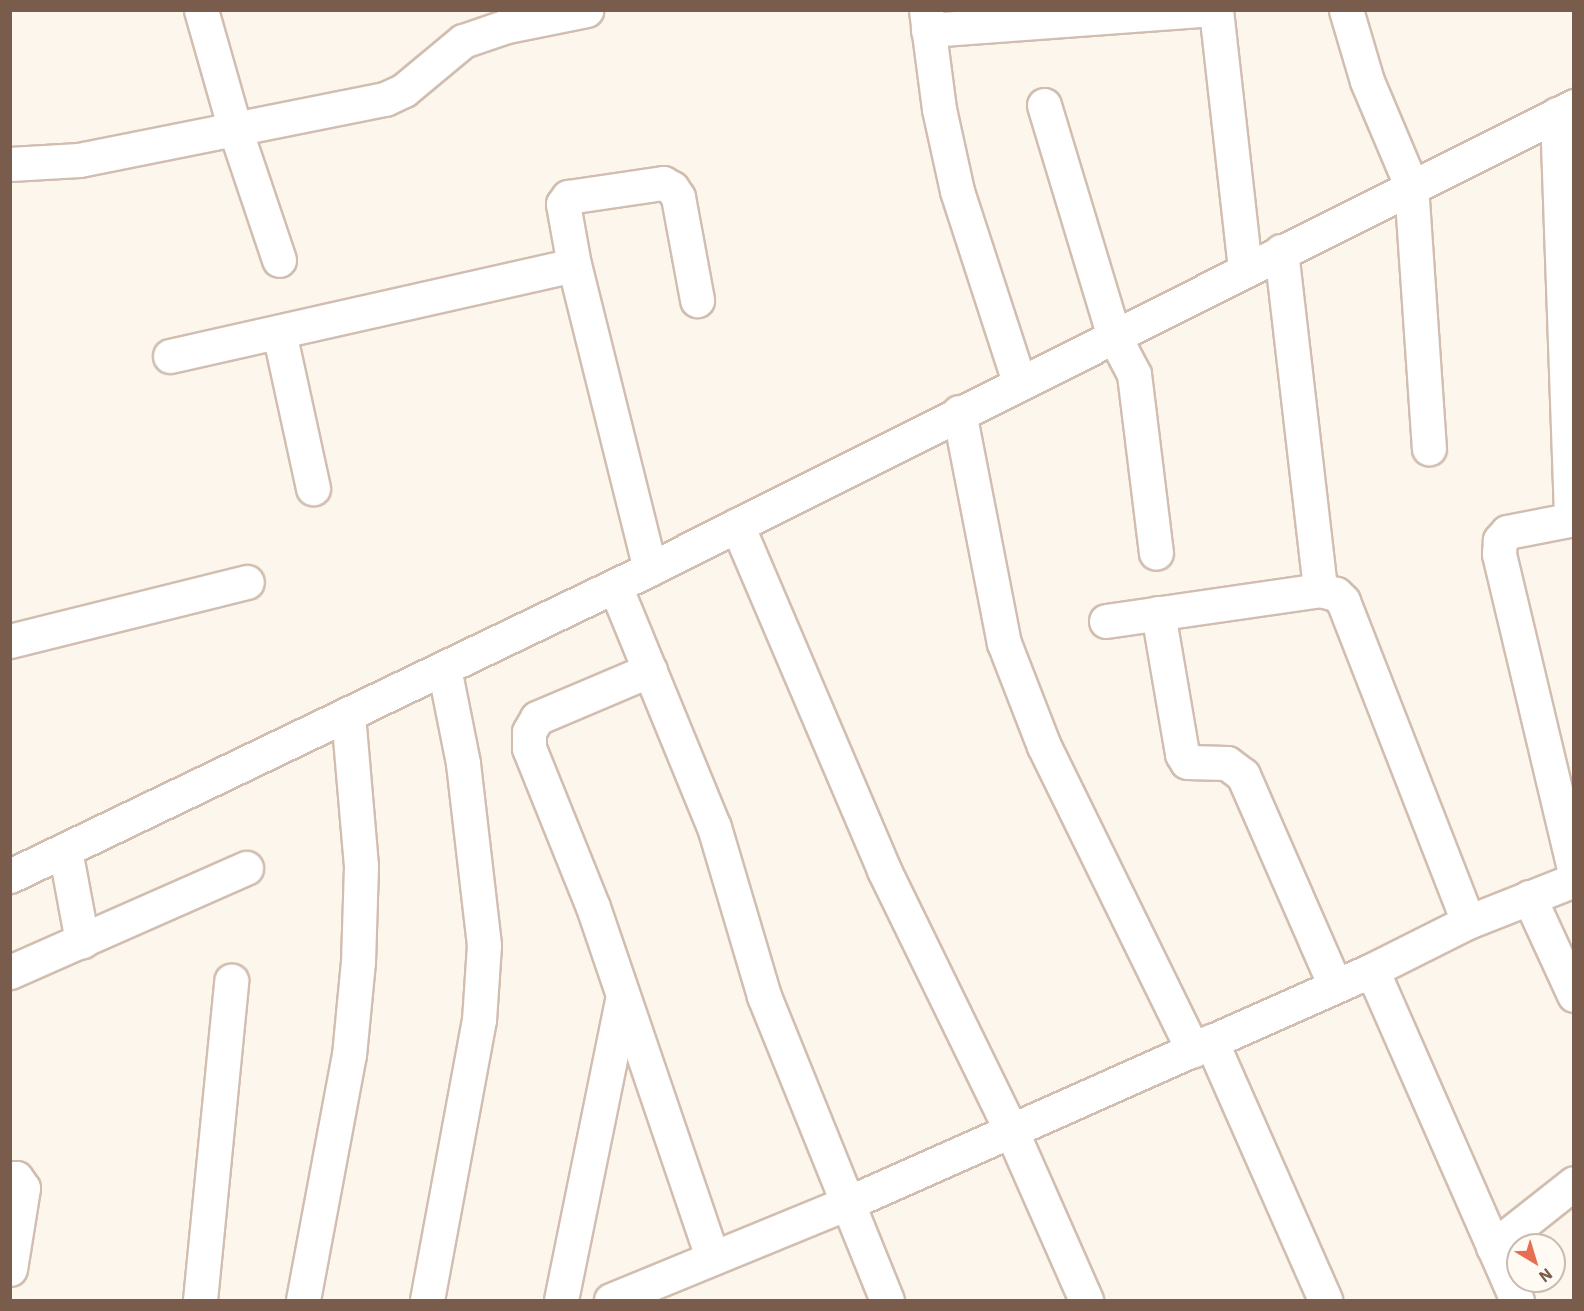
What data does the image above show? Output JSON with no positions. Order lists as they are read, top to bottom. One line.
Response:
{"north":"bottom right"}
